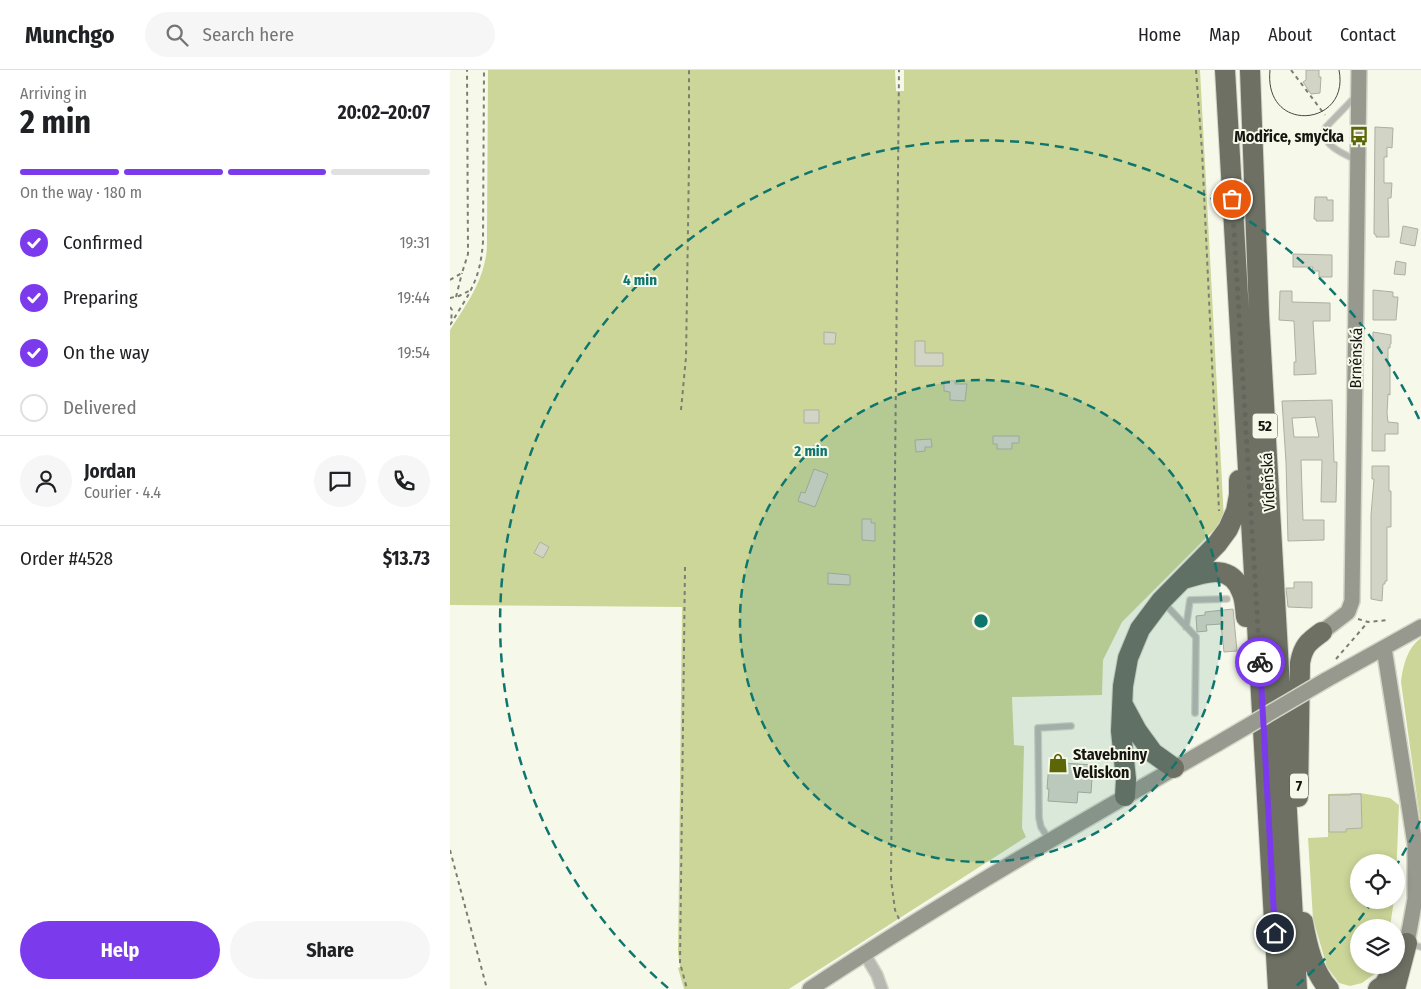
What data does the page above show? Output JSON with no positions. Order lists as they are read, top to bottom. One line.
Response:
{"streets":{"highway":["52","Vídeňská","7"],"main road":["Brněnská"]},"crossings":[["52","Vídeňská"],["52","7"],["Vídeňská","7"]],"places":{"bus stop":["Modřice, smyčka"],"shop":["Stavebniny Veliskon"]},"page":{"header":"Munchgo","search":"Search here","nav":["Home","Map","About","Contact"],"heading":["2 min","Arriving in","20:02–20:07"],"panel":["Jordan","Courier · 4.4","Order #4528","$13.73"],"bar":"On the way · 180 m","list":[["Confirmed","19:31"],["Preparing","19:44"],["On the way","19:54"],"Delivered"],"buttons":["Help","Share"]},"rings":["4 min","2 min"]}
